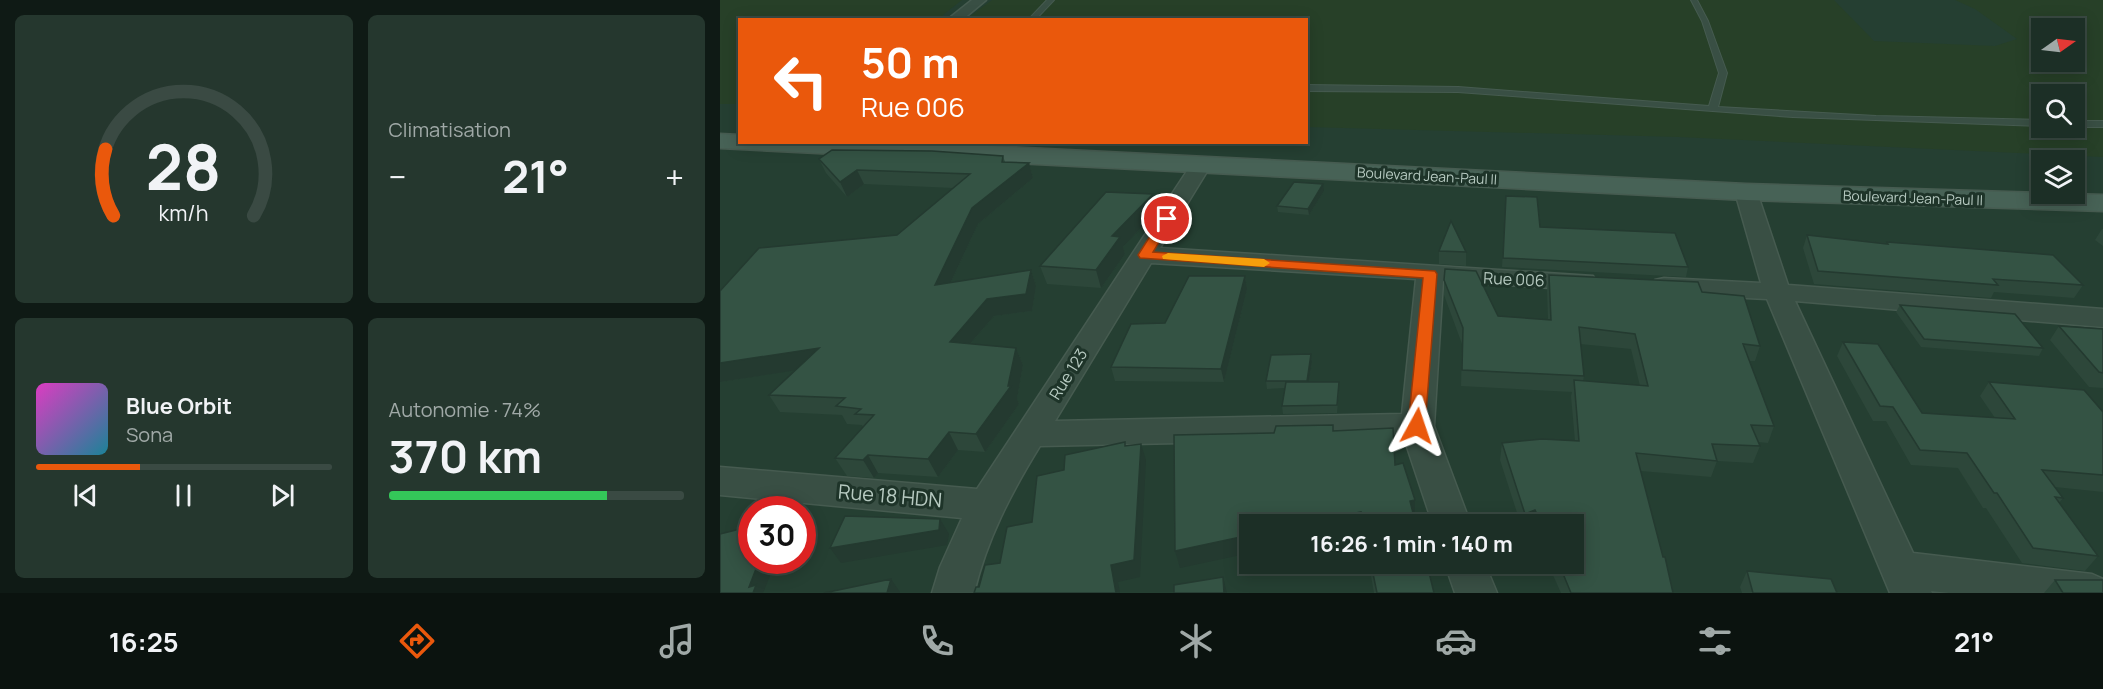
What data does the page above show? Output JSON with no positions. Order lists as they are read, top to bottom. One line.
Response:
{"streets":{"main road":["Boulevard Jean-Paul II"],"street":["Rue 006","Rue 123","Rue 18 HDN"]},"crossings":[["Boulevard Jean-Paul II","Rue 123"],["Rue 006","Rue 123"],["Rue 123","Rue 18 HDN"]],"north":"right","page":{"tile":["Climatisation",["Autonomie · 74%","370 km"]],"turn":["50 m","Rue 006"],"heat":["−","21°","+"],"song":["Blue Orbit","Sona"],"limit":"30","trip":"16:26 · 1 min · 140 m","tabs":["16:25","21°"],"gauge":["28","km/h"]}}
